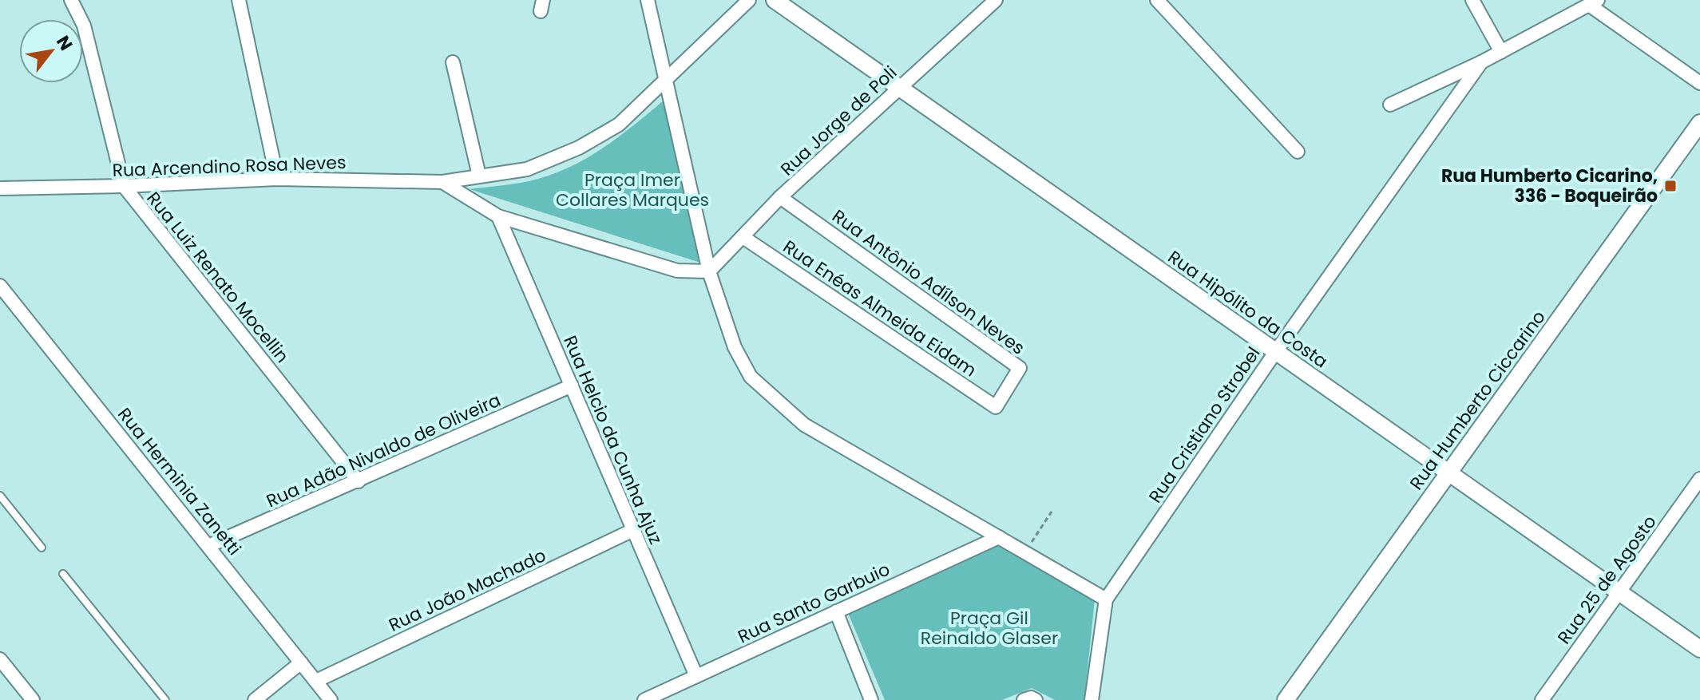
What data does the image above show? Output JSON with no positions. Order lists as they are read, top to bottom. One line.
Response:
{"streets":{"street":["Rua Jorge de Poli","Rua Arcendino Rosa Neves","Rua Luiz Renato Mocellin","Rua Antônio Adílson Neves","Rua Enéas Almeida Eidam","Rua Hipólito da Costa","Rua Humberto Ciccarino","Rua Cristiano Strobel","Rua Helcio da Cunha Ajuz","Rua Adão Nivaldo de Oliveira","Rua Herminia Zanetti","Rua 25 de Agosto","Rua João Machado","Rua Santo Garbuio"]},"crossings":[["Rua Jorge de Poli","Rua Antônio Adílson Neves"],["Rua Jorge de Poli","Rua Enéas Almeida Eidam"],["Rua Jorge de Poli","Rua Hipólito da Costa"],["Rua Arcendino Rosa Neves","Rua Luiz Renato Mocellin"],["Rua Luiz Renato Mocellin","Rua Adão Nivaldo de Oliveira"],["Rua Antônio Adílson Neves","Rua Enéas Almeida Eidam"],["Rua Hipólito da Costa","Rua Humberto Ciccarino"],["Rua Hipólito da Costa","Rua Cristiano Strobel"],["Rua Hipólito da Costa","Rua 25 de Agosto"],["Rua Helcio da Cunha Ajuz","Rua Adão Nivaldo de Oliveira"],["Rua Helcio da Cunha Ajuz","Rua João Machado"],["Rua Helcio da Cunha Ajuz","Rua Santo Garbuio"],["Rua Adão Nivaldo de Oliveira","Rua Herminia Zanetti"],["Rua Herminia Zanetti","Rua João Machado"]],"parks":["Praça Imer Collares Marques","Praça Gil Reinaldo Glaser"],"places":{"transit":["Rua Humberto Cicarino, 336 - Boqueirão"]},"north":"top right"}
